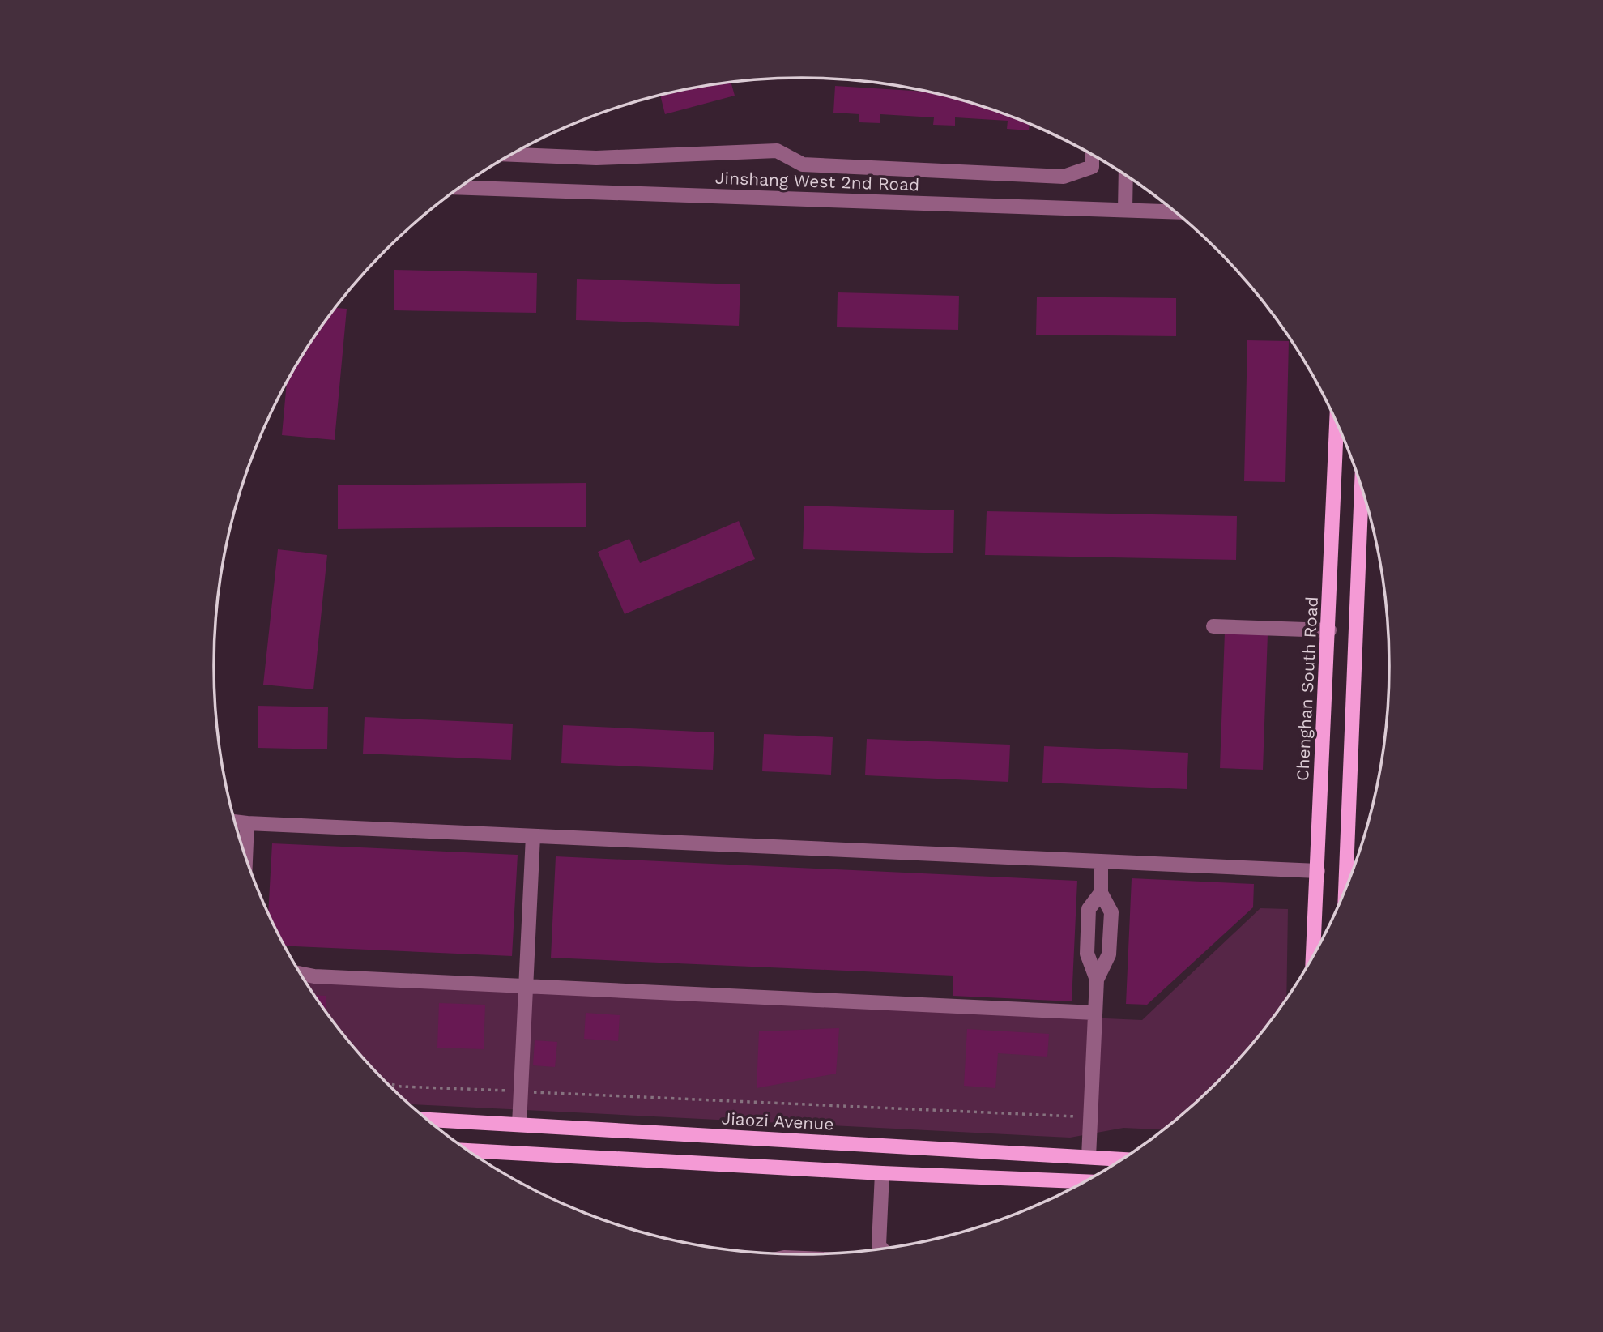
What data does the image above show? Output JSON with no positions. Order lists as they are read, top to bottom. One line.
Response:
{"streets":{"main road":["Chenghan South Road","Jiaozi Avenue"],"street":["Jinshang West 2nd Road"]}}
